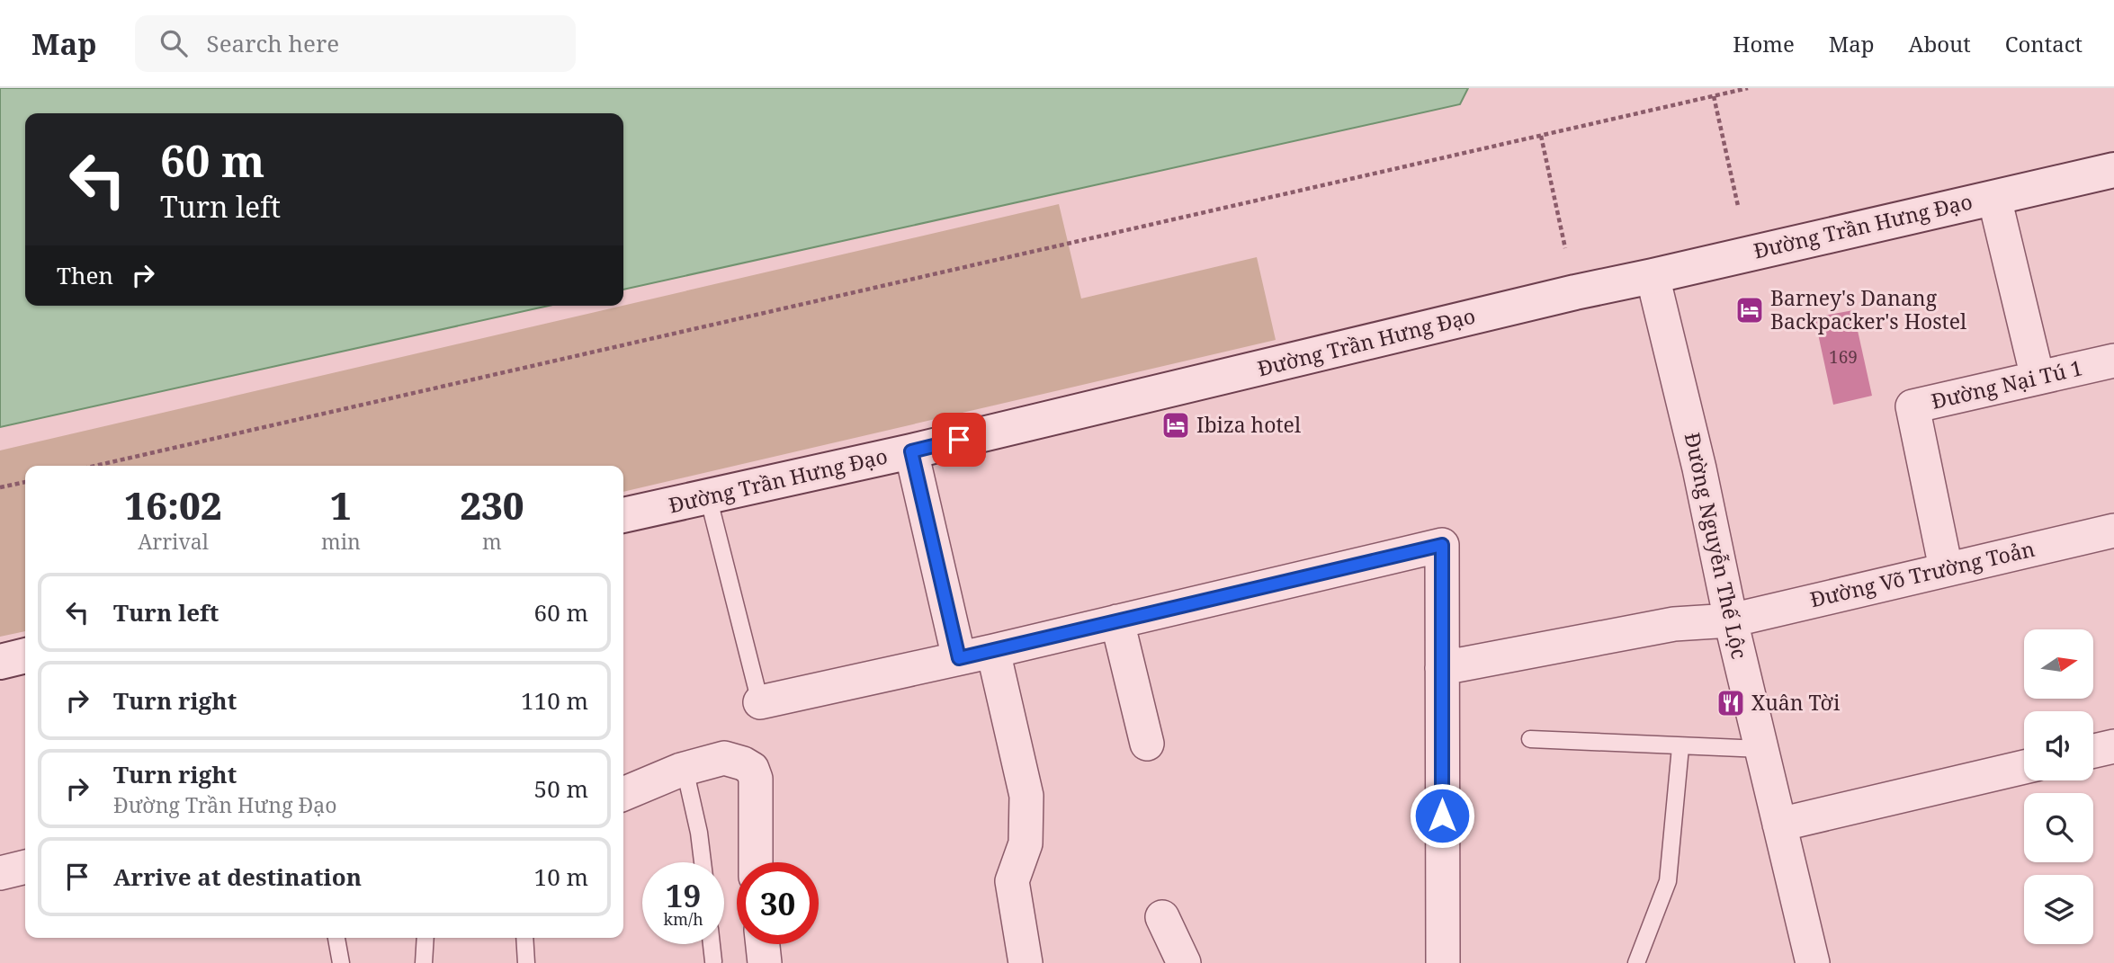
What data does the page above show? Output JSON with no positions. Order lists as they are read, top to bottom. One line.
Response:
{"streets":{"main road":["Đường Trần Hưng Đạo"],"street":["Đường Nại Tú 1","Đường Nguyễn Thế Lộc","Đường Võ Trường Toản"]},"crossings":[["Đường Trần Hưng Đạo","Đường Nguyễn Thế Lộc"],["Đường Nại Tú 1","Đường Võ Trường Toản"],["Đường Nguyễn Thế Lộc","Đường Võ Trường Toản"]],"places":{"hotel":["Barney's Danang Backpacker's Hostel","Ibiza hotel"],"restaurant":["Xuân Tời"]},"house_numbers":["169"],"north":"right","page":{"header":"Map","search":"Search here","nav":["Home","Map","About","Contact"],"turn":["60 m","Turn left"],"then":"Then","eta":["16:02","Arrival","1","min","230","m"],"list":[{"name":"Turn left","value":"60 m"},{"name":"Turn right","value":"110 m"},{"name":"Turn right","note":"Đường Trần Hưng Đạo","value":"50 m"},{"name":"Arrive at destination","value":"10 m"}],"speed":"19 km/h","limit":"30"}}
